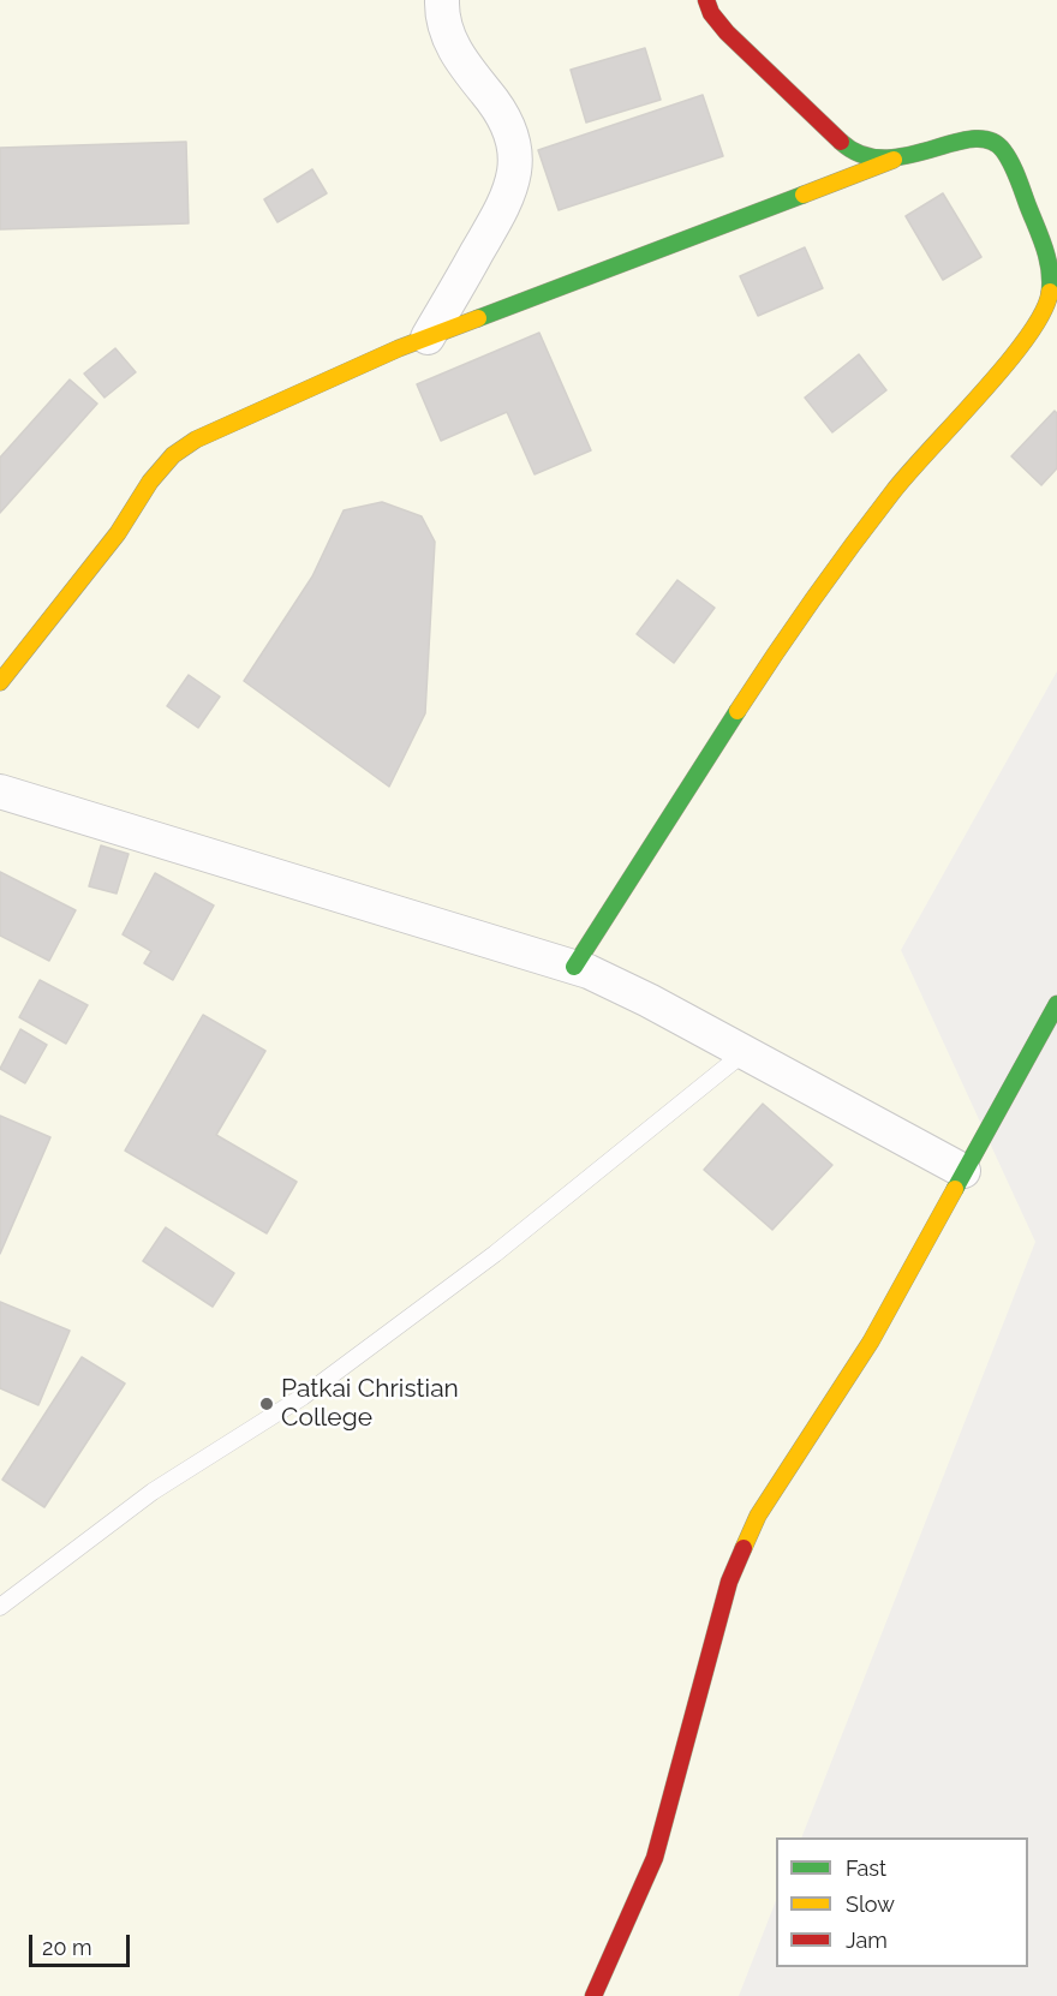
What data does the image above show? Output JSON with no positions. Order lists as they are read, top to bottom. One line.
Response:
{"places":["Patkai Christian College"],"legend":["Fast","Slow","Jam"],"scale_bar":"20 m"}
